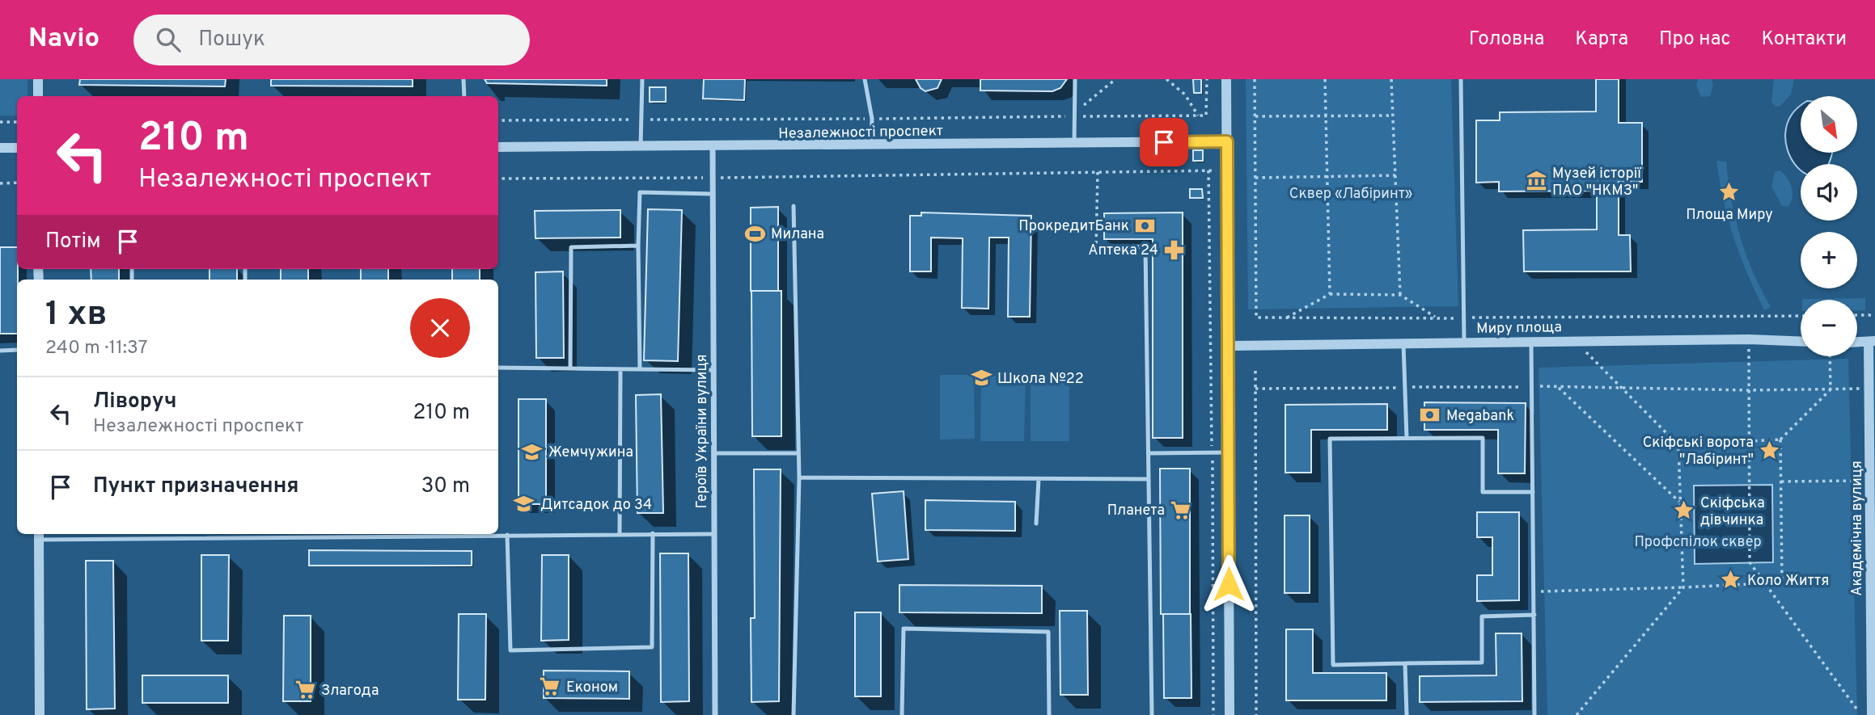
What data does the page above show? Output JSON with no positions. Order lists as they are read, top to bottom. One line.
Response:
{"streets":{"street":["Незалежності проспект","Миру площа","Героїв України вулиця","Академічна вулиця"]},"crossings":[["Незалежності проспект","Героїв України вулиця"]],"parks":["Сквер «Лабіринт»","Профспілок сквер"],"places":{"museum":["Музей історії ПАО \"НКМЗ\""],"place":["Площа Миру","Скіфські ворота \"Лабіринт\"","Скіфська дівчинка","Коло Життя"],"bank":["ПрокредитБанк","Megabank"],"sports":["Милана"],"pharmacy":["Аптека 24"],"school or university":["Школа №22","Жемчужина","Дитсадок до 34"],"supermarket":["Планета","Економ","Злагода"]},"north":"bottom right","page":{"header":"Navio","search":"Пошук","nav":["Головна","Карта","Про нас","Контакти"],"map_buttons":["+","−"],"turn":["210 m","Незалежності проспект"],"then":"Потім","heading":["1 хв","240 m · 11:37"],"list":[{"name":"Ліворуч","note":"Незалежності проспект","value":"210 m"},{"name":"Пункт призначення","value":"30 m"}]}}
